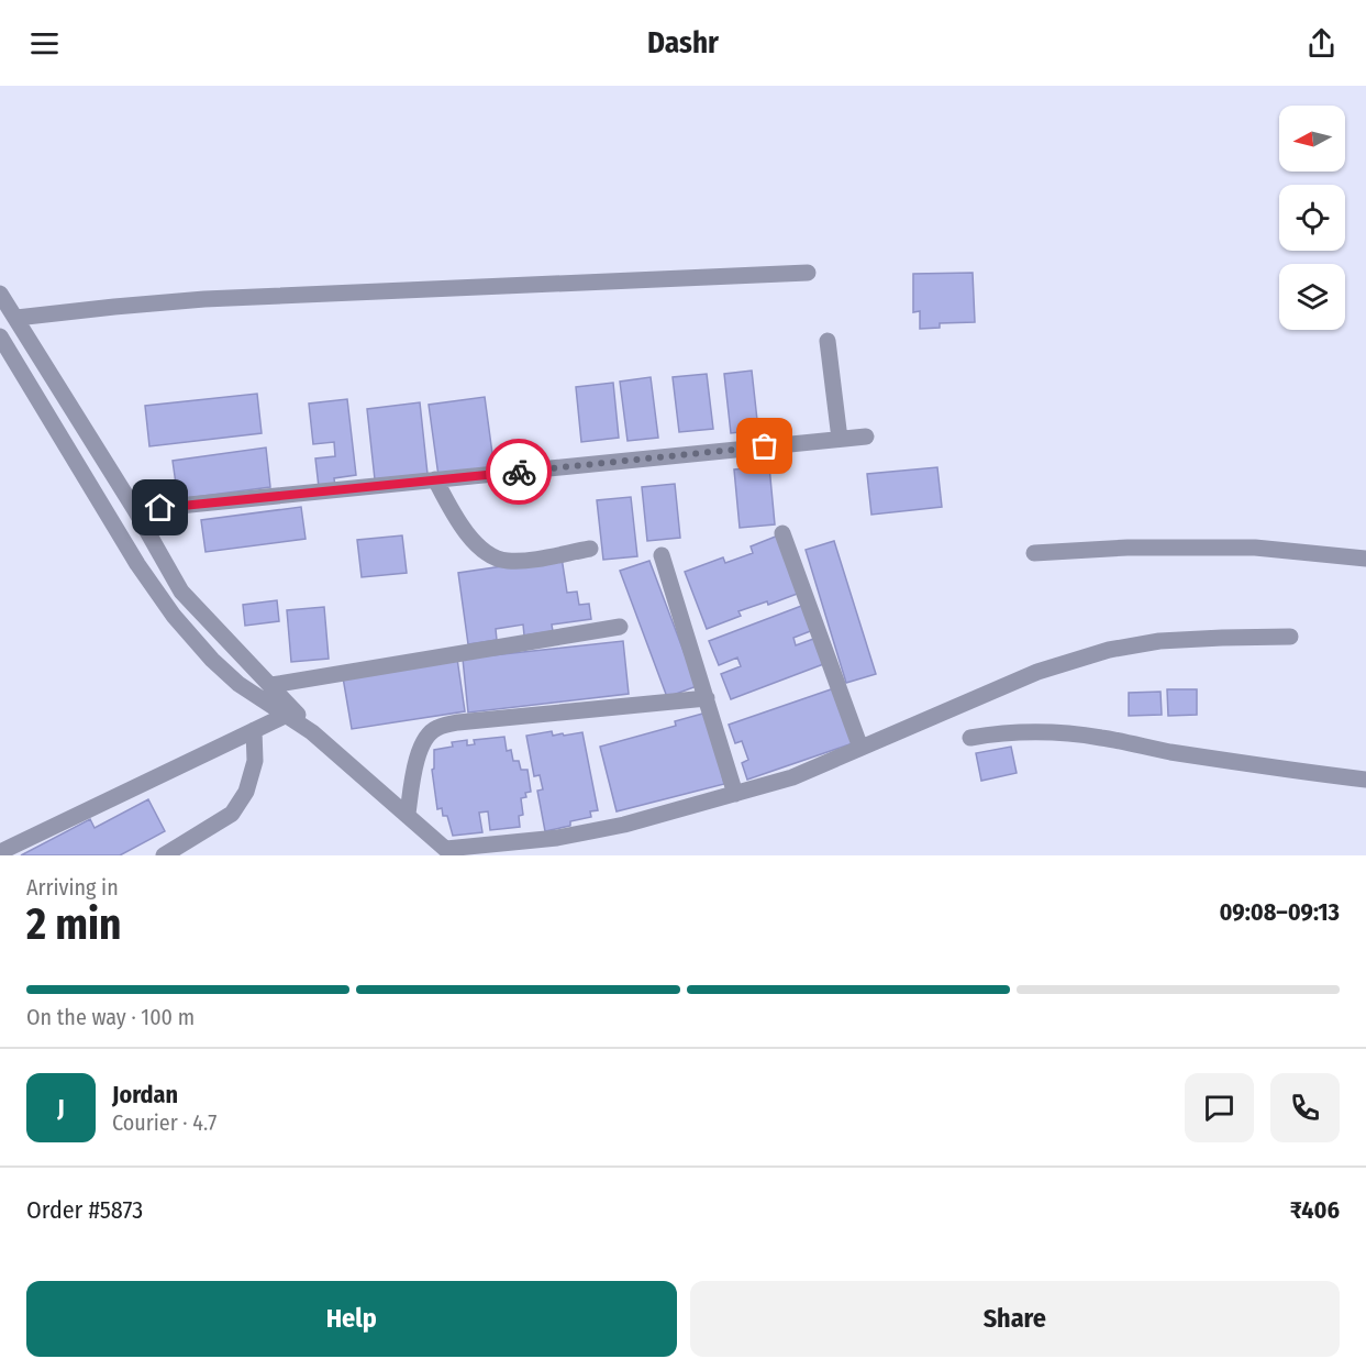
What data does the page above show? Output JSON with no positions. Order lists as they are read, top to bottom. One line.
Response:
{"north":"left","page":{"header":"Dashr","heading":["2 min","Arriving in","09:08–09:13"],"panel":["Jordan","Courier · 4.7","Order #5873","₹406"],"bar":"On the way · 100 m","round":"J","buttons":["Help","Share"]}}
